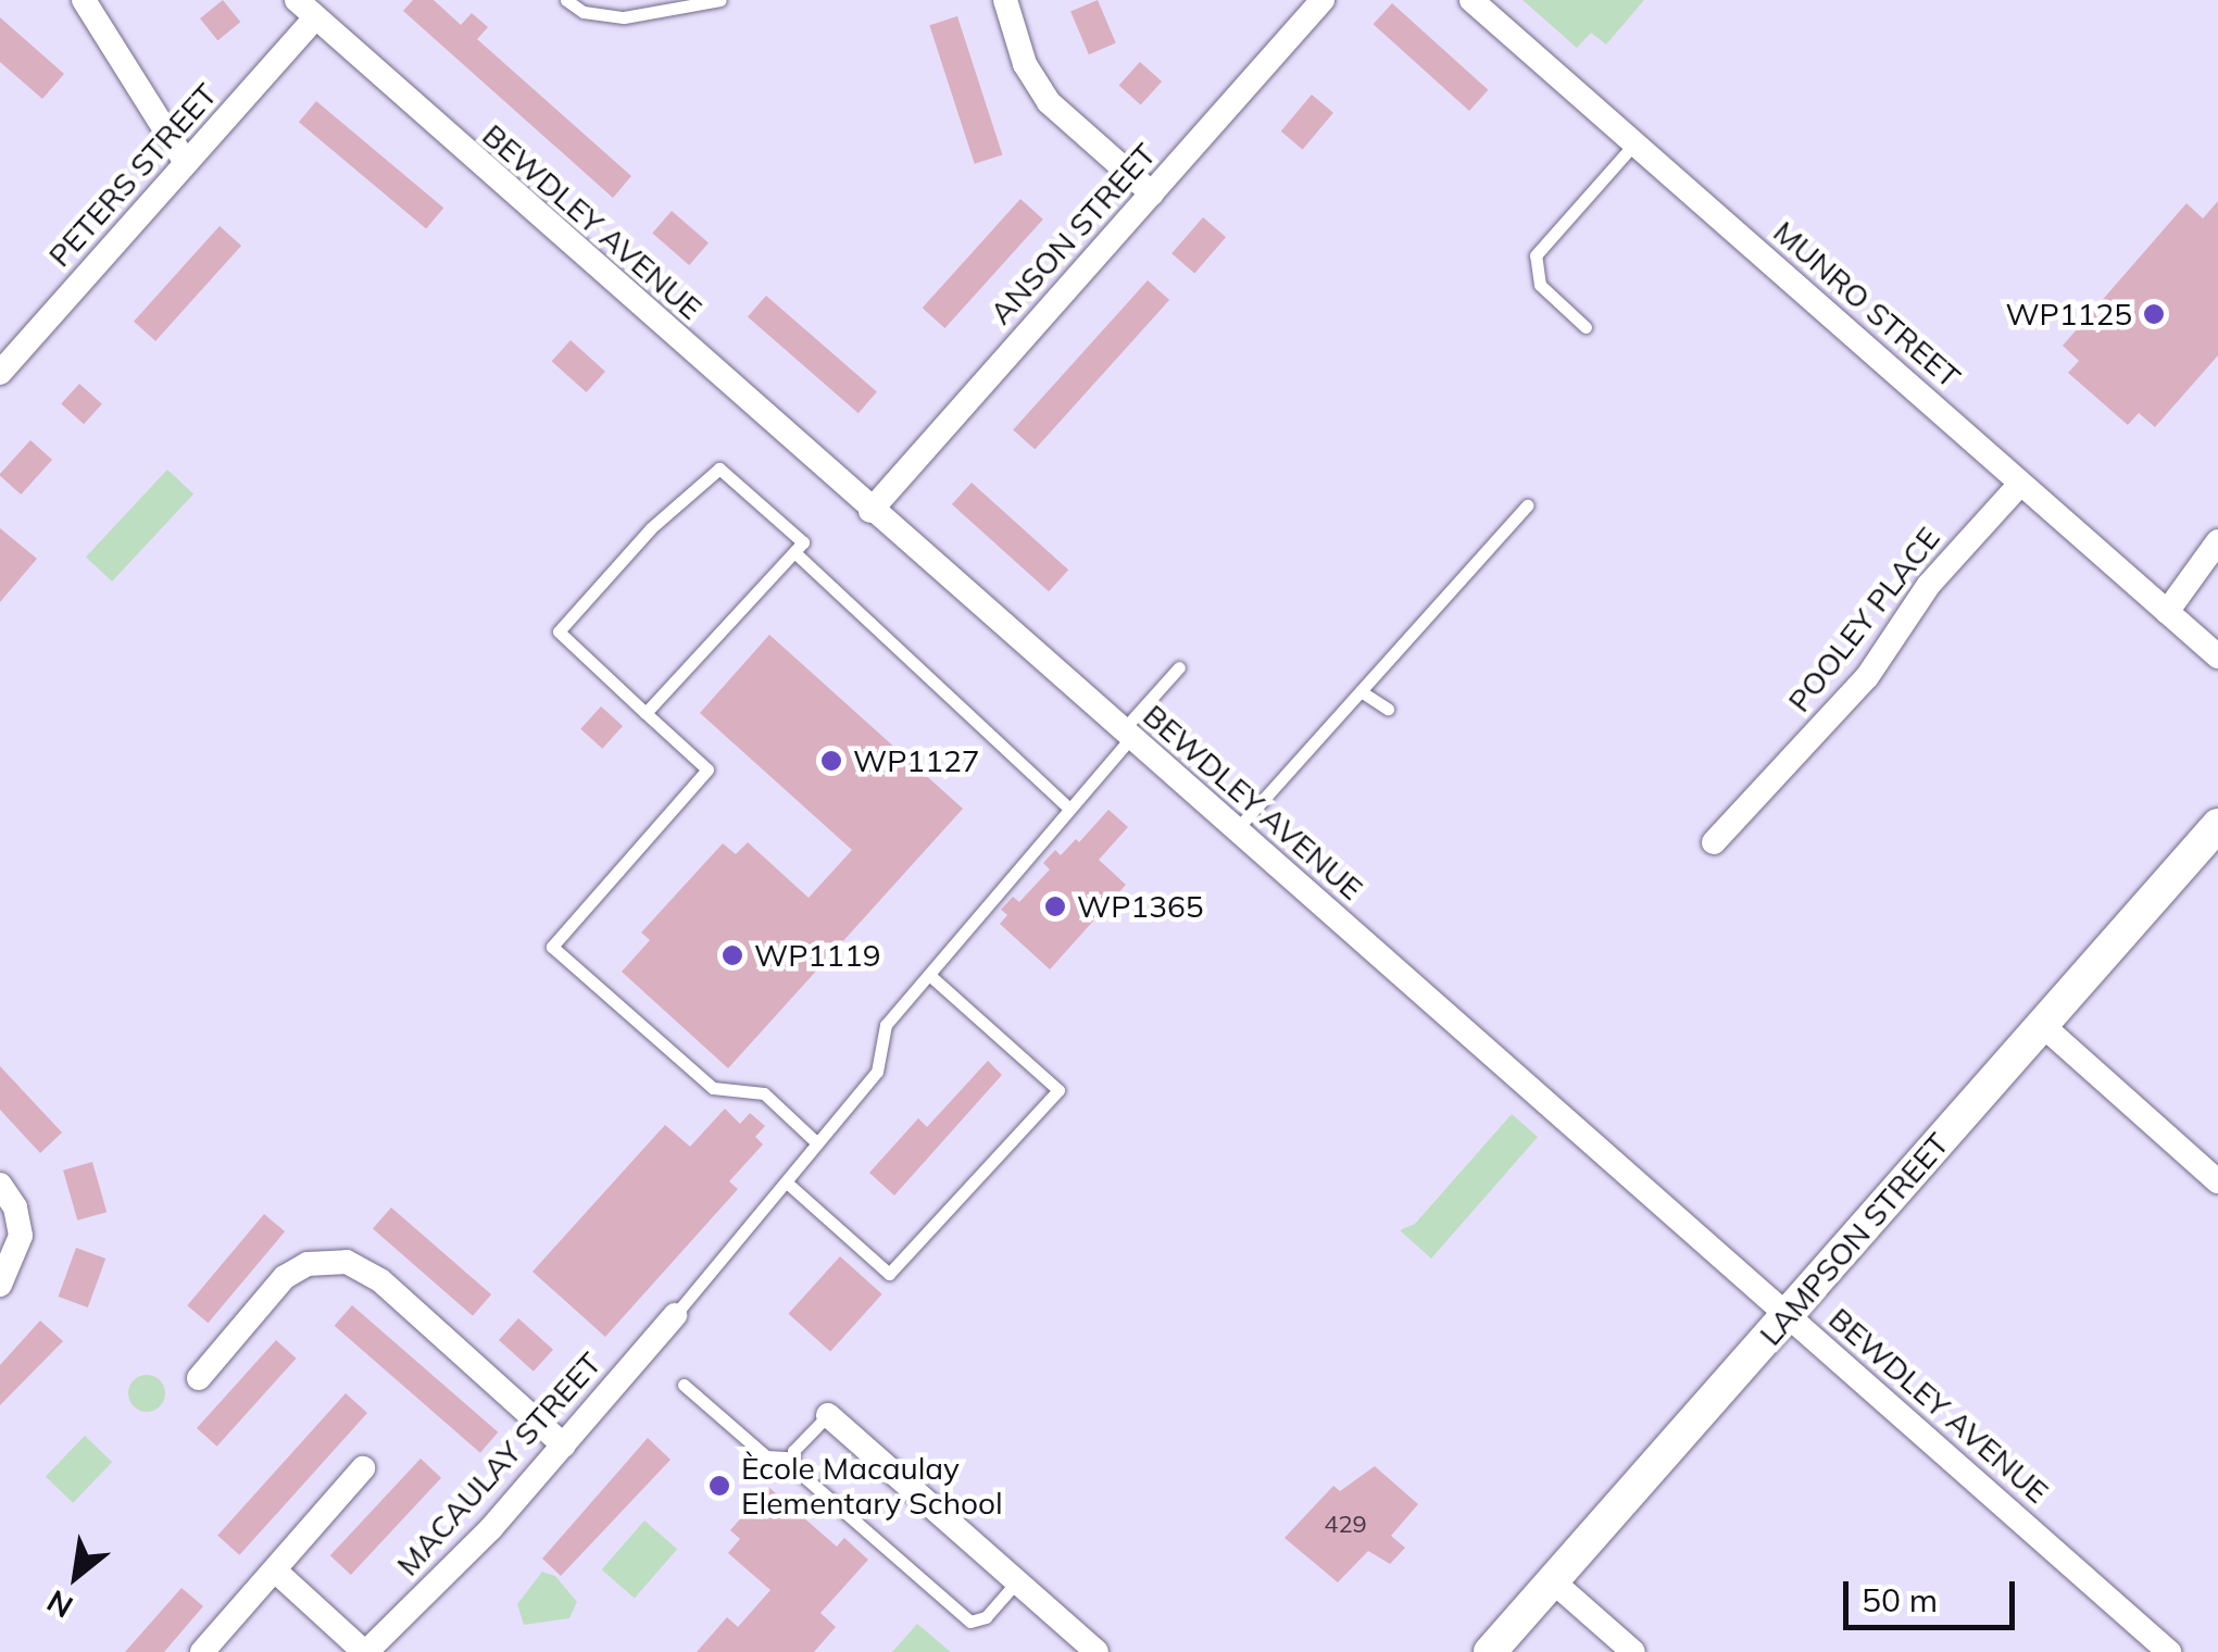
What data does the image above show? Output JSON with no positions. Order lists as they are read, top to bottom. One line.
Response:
{"streets":{"street":["PETERS STREET","BEWDLEY AVENUE","ANSON STREET","MUNRO STREET","POOLEY PLACE","LAMPSON STREET","MACAULAY STREET"]},"crossings":[["PETERS STREET","BEWDLEY AVENUE"],["BEWDLEY AVENUE","ANSON STREET"],["BEWDLEY AVENUE","LAMPSON STREET"],["MUNRO STREET","POOLEY PLACE"]],"places":["WP1125","WP1127","WP1365","WP1119","Ècole Macaulay Elementary School"],"house_numbers":["429"],"scale_bar":"50 m","north":"bottom left"}
